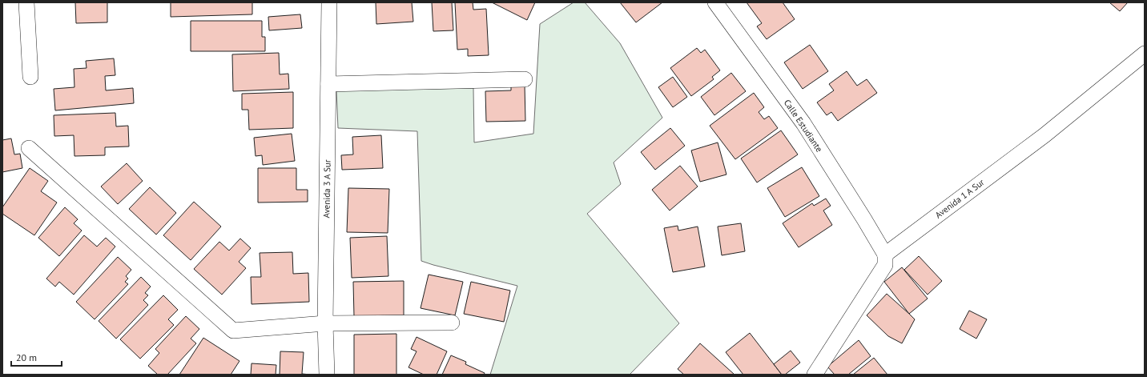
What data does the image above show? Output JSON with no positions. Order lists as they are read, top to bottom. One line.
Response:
{"streets":{"street":["Calle Estudiante","Avenida 3 A Sur","Avenida 1 A Sur"]},"crossings":[["Calle Estudiante","Avenida 1 A Sur"]],"scale_bar":"20 m"}
